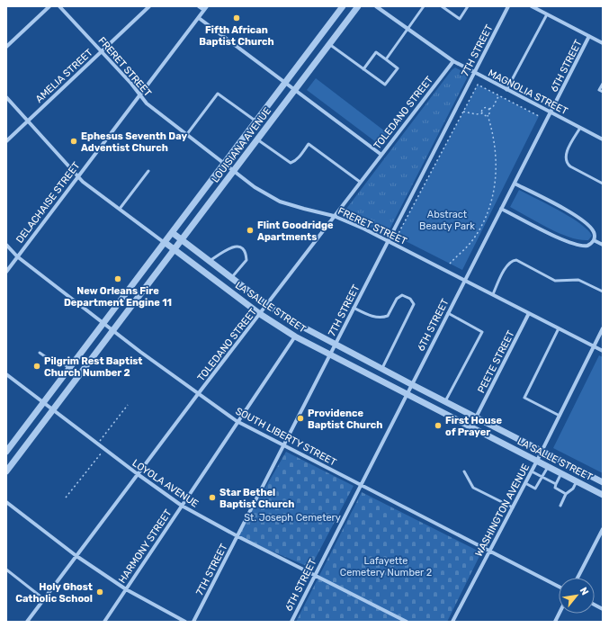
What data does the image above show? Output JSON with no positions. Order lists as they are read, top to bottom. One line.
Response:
{"streets":{"street":["7TH STREET","6TH STREET","FRERET STREET","AMELIA STREET","MAGNOLIA STREET","TOLEDANO STREET","LOUISIANA AVENUE","DELACHAISE STREET","LA SALLE STREET","PEETE STREET","SOUTH LIBERTY STREET","LOYOLA AVENUE","WASHINGTON AVENUE","HARMONY STREET"]},"crossings":[["7TH STREET","FRERET STREET"],["7TH STREET","MAGNOLIA STREET"],["7TH STREET","LA SALLE STREET"],["7TH STREET","SOUTH LIBERTY STREET"],["7TH STREET","LOYOLA AVENUE"],["6TH STREET","FRERET STREET"],["6TH STREET","MAGNOLIA STREET"],["6TH STREET","LA SALLE STREET"],["6TH STREET","SOUTH LIBERTY STREET"],["6TH STREET","LOYOLA AVENUE"],["FRERET STREET","AMELIA STREET"],["FRERET STREET","TOLEDANO STREET"],["FRERET STREET","LOUISIANA AVENUE"],["FRERET STREET","DELACHAISE STREET"],["FRERET STREET","PEETE STREET"],["FRERET STREET","WASHINGTON AVENUE"],["AMELIA STREET","LA SALLE STREET"],["MAGNOLIA STREET","TOLEDANO STREET"],["TOLEDANO STREET","LA SALLE STREET"],["TOLEDANO STREET","SOUTH LIBERTY STREET"],["TOLEDANO STREET","LOYOLA AVENUE"],["LOUISIANA AVENUE","LA SALLE STREET"],["LOUISIANA AVENUE","SOUTH LIBERTY STREET"],["LOUISIANA AVENUE","LOYOLA AVENUE"],["DELACHAISE STREET","LA SALLE STREET"],["DELACHAISE STREET","SOUTH LIBERTY STREET"],["LA SALLE STREET","PEETE STREET"],["LA SALLE STREET","WASHINGTON AVENUE"],["LA SALLE STREET","HARMONY STREET"],["SOUTH LIBERTY STREET","WASHINGTON AVENUE"],["SOUTH LIBERTY STREET","HARMONY STREET"],["LOYOLA AVENUE","HARMONY STREET"]],"parks":["Abstract Beauty Park","St. Joseph Cemetery","Lafayette Cemetery Number 2"],"places":["Fifth African Baptist Church","Ephesus Seventh Day Adventist Church","Flint Goodridge Apartments","New Orleans Fire Department Engine 11","Pilgrim Rest Baptist Church Number 2","Providence Baptist Church","First House of Prayer","Star Bethel Baptist Church","Holy Ghost Catholic School"],"north":"top right"}
